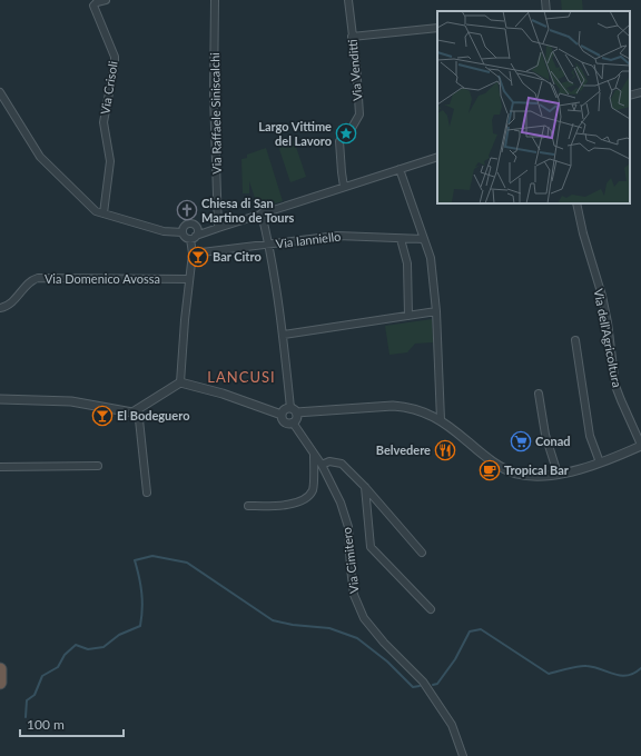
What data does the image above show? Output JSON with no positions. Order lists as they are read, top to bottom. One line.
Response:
{"streets":{"street":["Via Venditti","Via Crisoli","Via Raffaele Siniscalchi","Via Ianniello","Via Domenico Avossa","Via dell'Agricoltura","Via Cimitero"]},"districts":["LANCUSI"],"places":{"place":["Largo Vittime del Lavoro"],"church":["Chiesa di San Martino de Tours"],"bar":["Bar Citro","El Bodeguero"],"supermarket":["Conad"],"restaurant":["Belvedere"],"cafe":["Tropical Bar"]},"scale_bar":"100 m"}
